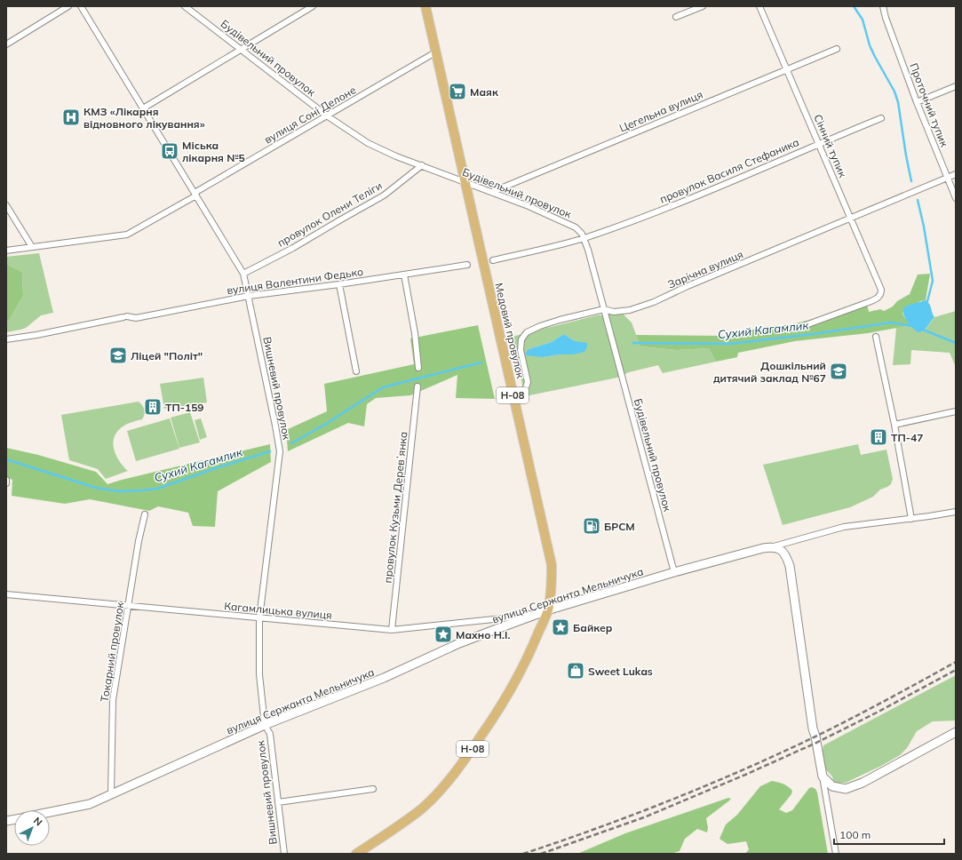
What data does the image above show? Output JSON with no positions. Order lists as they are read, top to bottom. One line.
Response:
{"streets":{"main road":["Медовий провулок","Н-08"],"street":["Будівельний провулок","Проточний тупик","Цегельна вулиця","вулиця Соні Делоне","Сінний тупик","провулок Василя Стефаника","провулок Олени Теліги","Зарічна вулиця","вулиця Валентини Федько","Вишневий провулок","провулок Кузьми Деревʼянка","вулиця Сержанта Мельничука","Кагамлицька вулиця","Токарний провулок"]},"crossings":[["Будівельний провулок","Цегельна вулиця"],["Будівельний провулок","вулиця Соні Делоне"],["Будівельний провулок","провулок Василя Стефаника"],["Будівельний провулок","провулок Олени Теліги"],["Будівельний провулок","Зарічна вулиця"],["Будівельний провулок","Медовий провулок"],["Будівельний провулок","Н-08"],["Будівельний провулок","вулиця Сержанта Мельничука"],["Проточний тупик","Зарічна вулиця"],["Цегельна вулиця","Сінний тупик"],["вулиця Соні Делоне","Вишневий провулок"],["вулиця Соні Делоне","Н-08"],["Сінний тупик","провулок Василя Стефаника"],["Сінний тупик","Зарічна вулиця"],["провулок Олени Теліги","Вишневий провулок"],["Зарічна вулиця","Медовий провулок"],["вулиця Валентини Федько","Вишневий провулок"],["Медовий провулок","Н-08"],["Медовий провулок","вулиця Сержанта Мельничука"],["Медовий провулок","Кагамлицька вулиця"],["Вишневий провулок","вулиця Сержанта Мельничука"],["Вишневий провулок","Кагамлицька вулиця"],["Н-08","вулиця Сержанта Мельничука"],["Н-08","Кагамлицька вулиця"],["провулок Кузьми Деревʼянка","Кагамлицька вулиця"],["вулиця Сержанта Мельничука","Кагамлицька вулиця"],["вулиця Сержанта Мельничука","Токарний провулок"],["Кагамлицька вулиця","Токарний провулок"]],"water":["Сухий Кагамлик"],"places":{"supermarket":["Маяк"],"hospital":["КМЗ «Лікарня відновного лікування»"],"bus stop":["Міська лікарня №5"],"school or university":["Ліцей \"Політ\"","Дошкільний дитячий заклад №67"],"building":["ТП-159","ТП-47"],"fuel station":["БРСМ"],"place":["Байкер","Махно Н.І."],"shop":["Sweet Lukas"]},"scale_bar":"100 m","north":"top right"}
